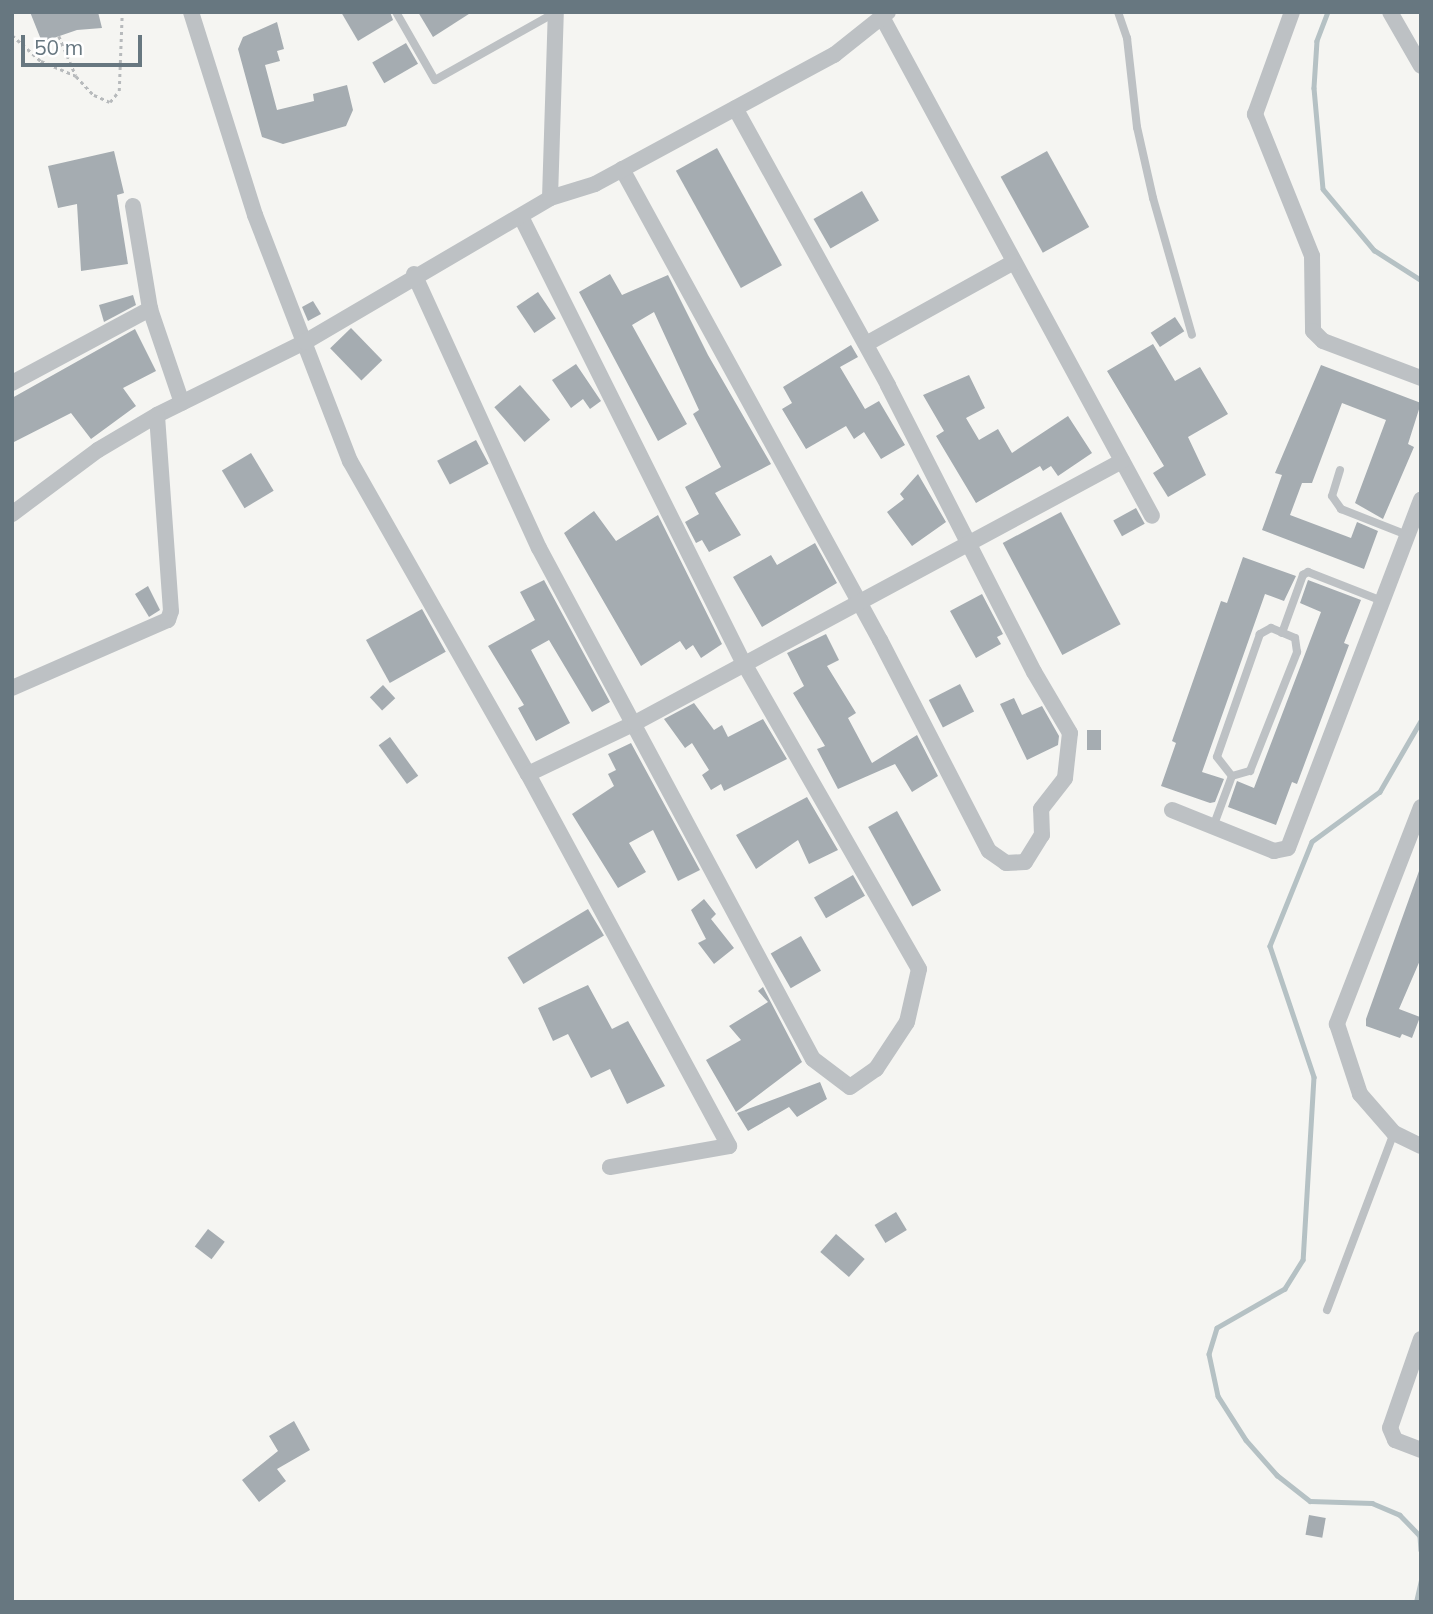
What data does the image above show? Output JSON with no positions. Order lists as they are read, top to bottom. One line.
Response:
{"scale_bar":"50 m"}
